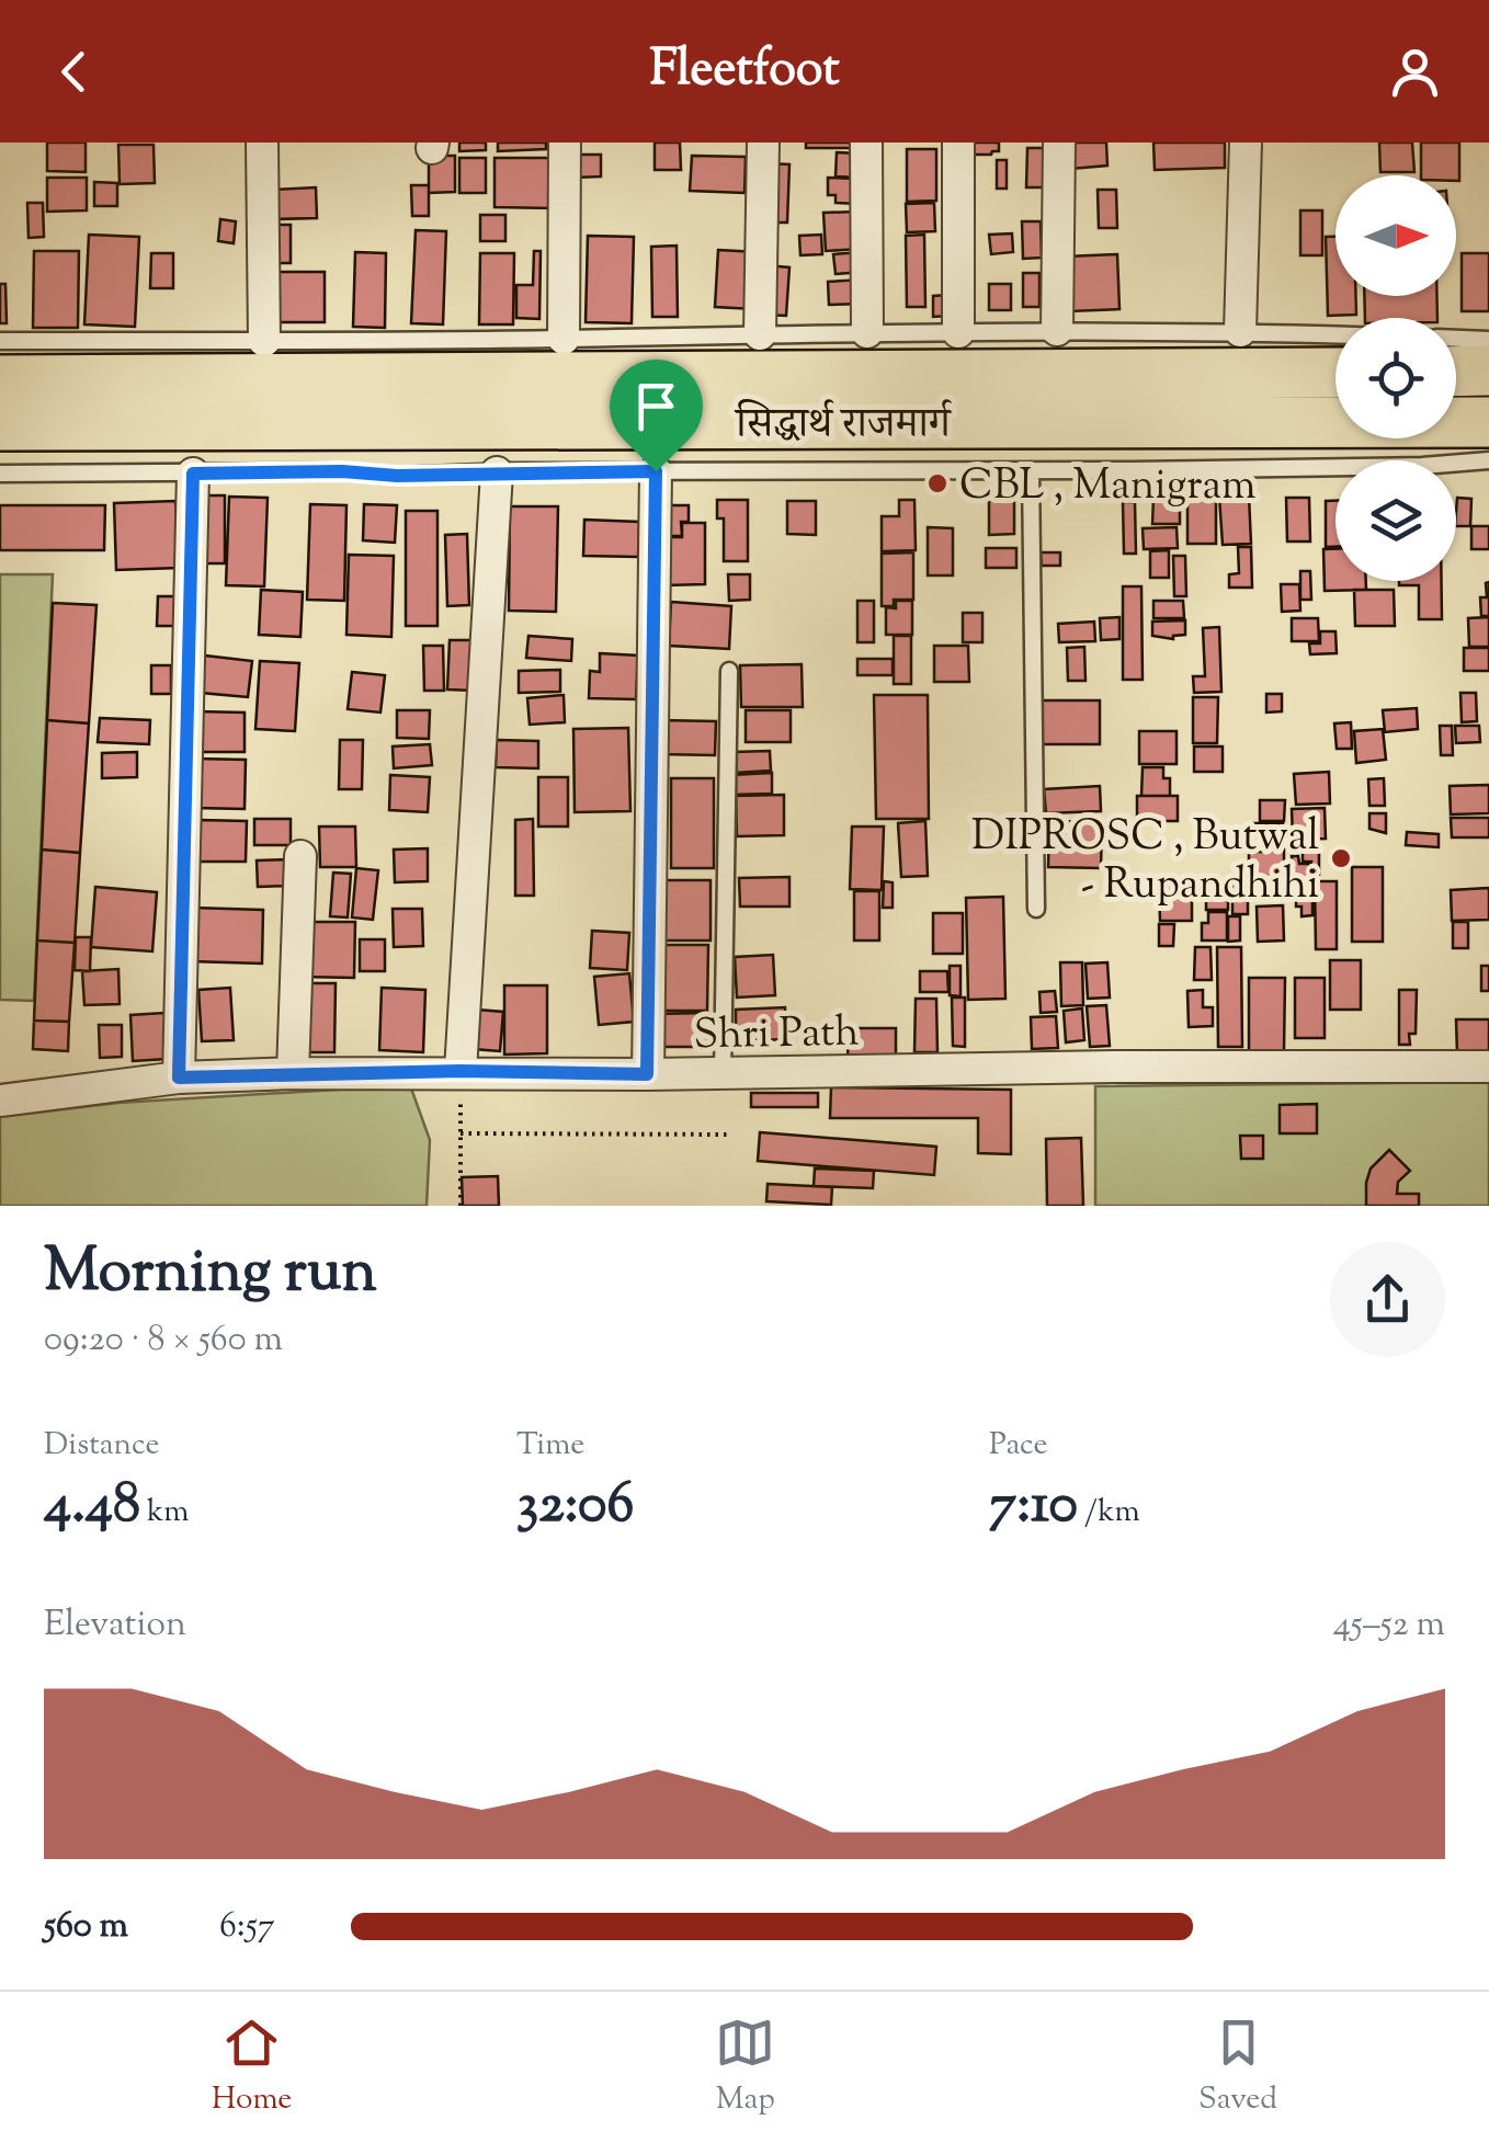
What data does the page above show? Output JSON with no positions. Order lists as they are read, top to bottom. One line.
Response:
{"streets":{"highway":["सिद्धार्थ राजमार्ग"],"street":["Shri Path"]},"places":["CBL , Manigram","DIPROSC , Butwal - Rupandhihi"],"north":"right","page":{"header":"Fleetfoot","heading":["Morning run","09:20 · 8 × 560 m"],"stats":[["Distance","4.48 km"],["Time","32:06"],["Pace","7:10 /km"]],"chart":["Elevation","45–52 m"],"list":[{"name":"560 m","note":"6:57"}],"tabs":["Home","Map","Saved"]}}
